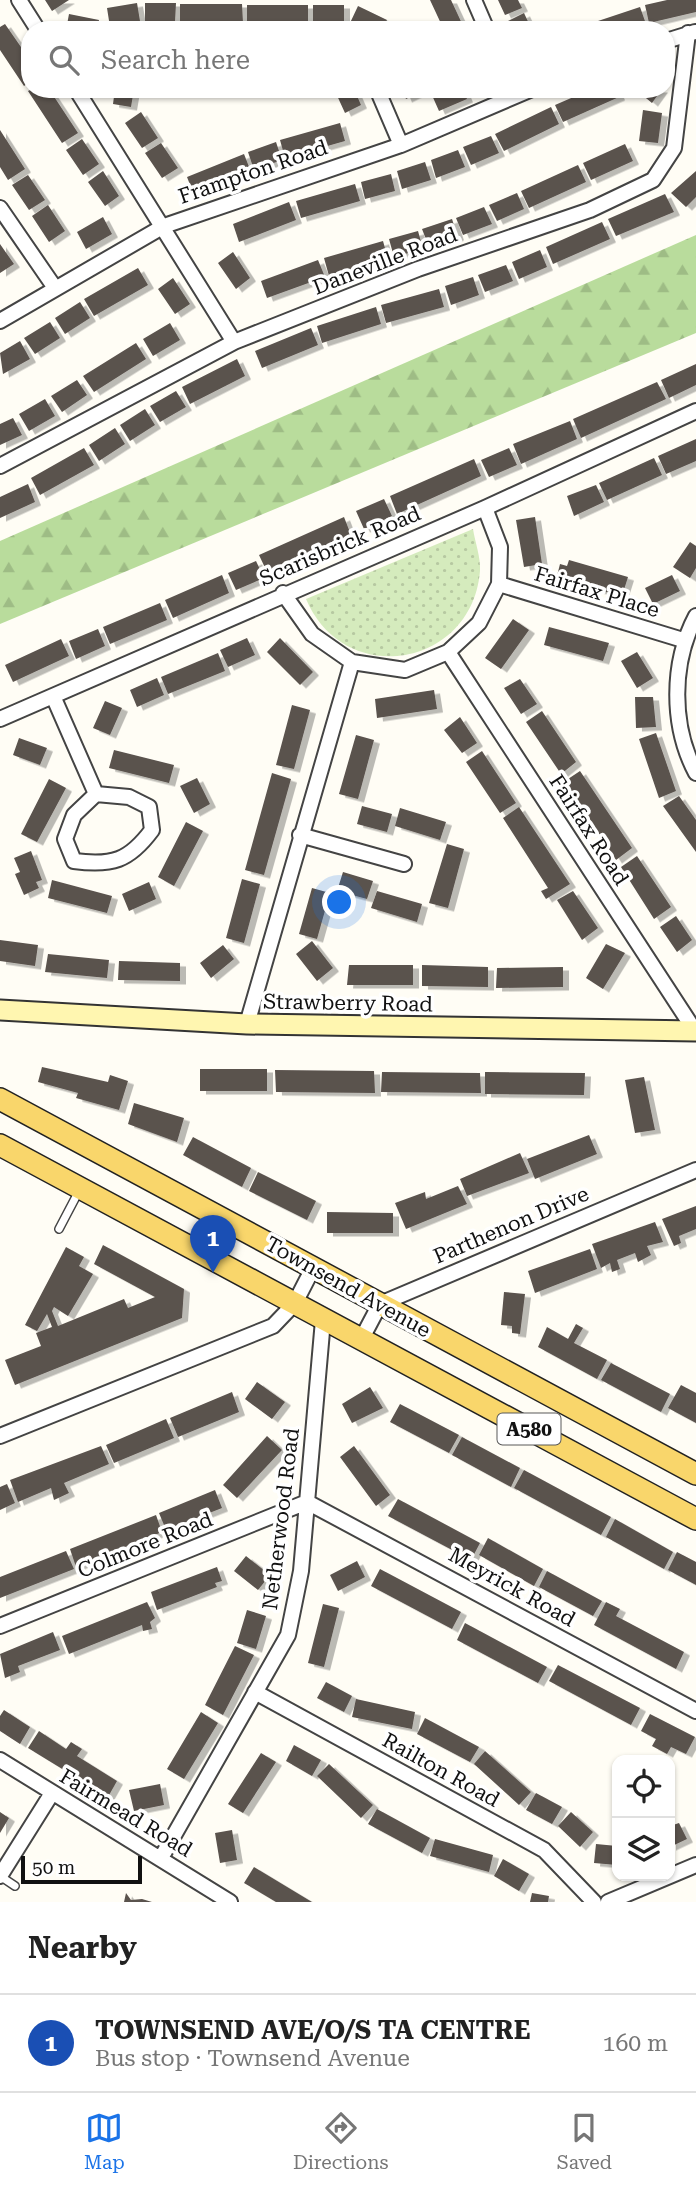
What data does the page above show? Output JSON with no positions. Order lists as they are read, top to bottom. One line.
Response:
{"streets":{"main road":["Strawberry Road","Townsend Avenue","A580"],"street":["Frampton Road","Daneville Road","Scarisbrick Road","Fairfax Place","Fairfax Road","Parthenon Drive","Netherwood Road","Colmore Road","Meyrick Road","Railton Road","Fairmead Road"]},"crossings":[["Fairfax Road","Strawberry Road"],["Parthenon Drive","Townsend Avenue"],["Townsend Avenue","Netherwood Road"],["Netherwood Road","Colmore Road"],["Netherwood Road","Meyrick Road"],["Netherwood Road","Railton Road"],["Netherwood Road","Fairmead Road"],["Colmore Road","Meyrick Road"]],"scale_bar":"50 m","page":{"search":"Search here","pins":"1","scale":"50 m","heading":"Nearby","list":[{"mark":"1","name":"TOWNSEND AVE/O/S TA CENTRE","note":"Bus stop · Townsend Avenue","value":"160 m"}],"nav":["Map","Directions","Saved"]}}
